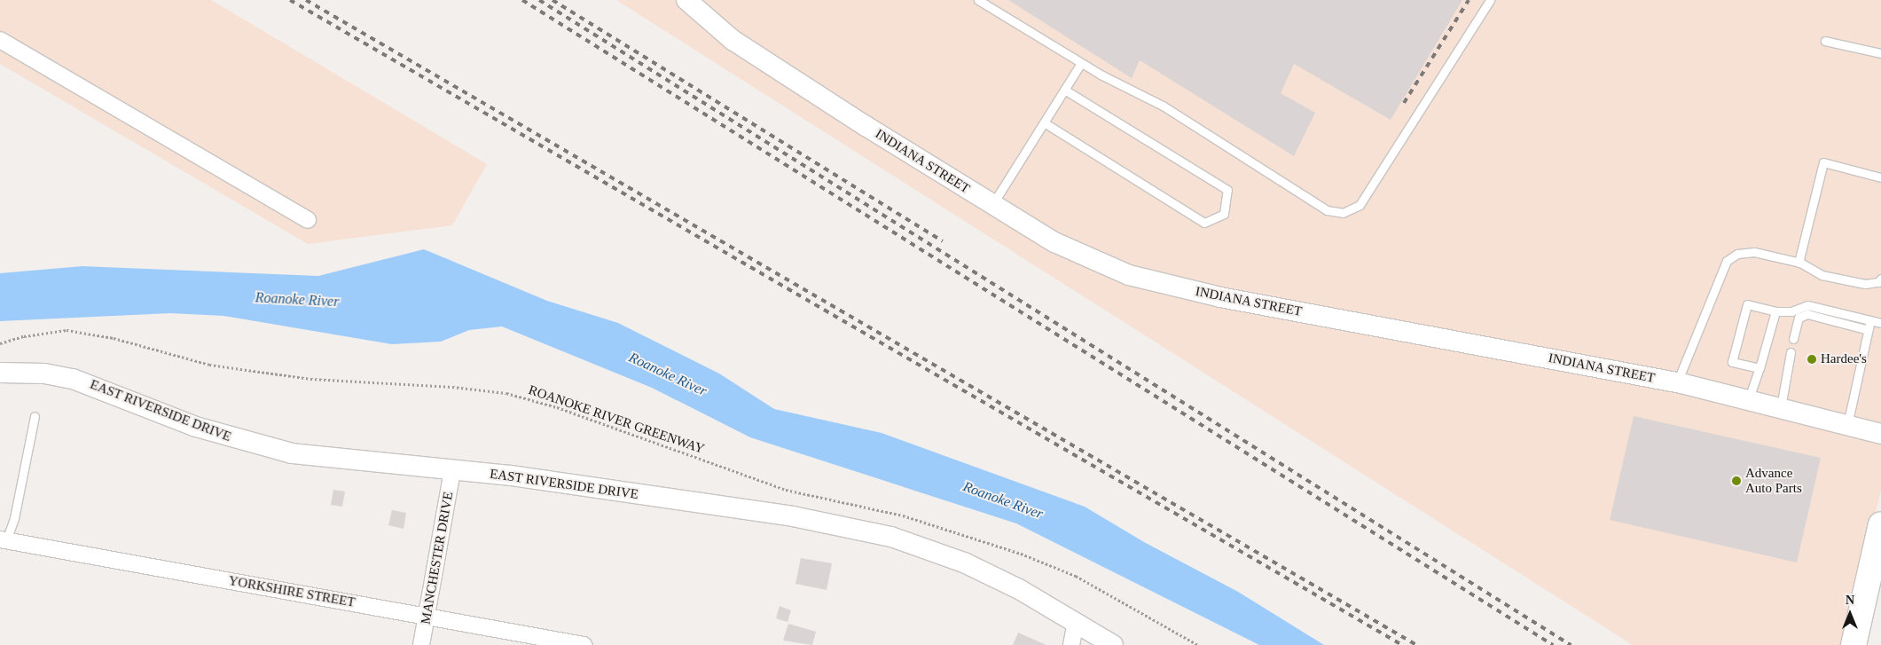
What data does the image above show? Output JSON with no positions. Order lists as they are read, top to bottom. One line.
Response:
{"streets":{"street":["INDIANA STREET","EAST RIVERSIDE DRIVE","MANCHESTER DRIVE","YORKSHIRE STREET"],"path":["ROANOKE RIVER GREENWAY"]},"crossings":[["EAST RIVERSIDE DRIVE","MANCHESTER DRIVE"],["MANCHESTER DRIVE","YORKSHIRE STREET"]],"water":["Roanoke River"],"places":["Hardee's","Advance Auto Parts"],"north":"top"}
